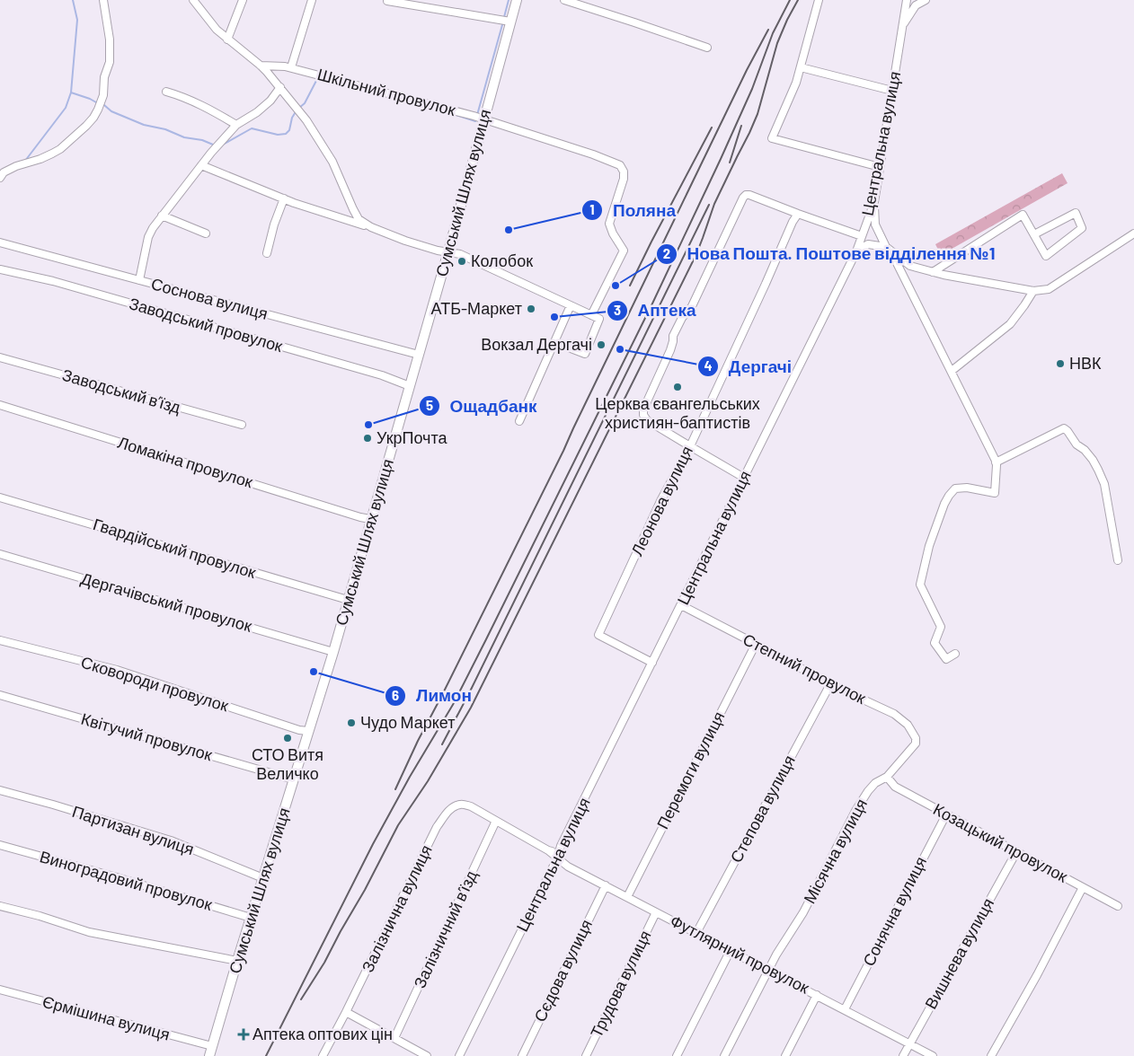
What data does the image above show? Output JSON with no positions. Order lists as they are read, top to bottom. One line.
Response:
{"streets":{"main road":["Сумський Шлях вулиця"],"street":["Шкільний провулок","Центральна вулиця","Соснова вулиця","Заводський провулок","Заводський в’їзд","Ломакіна провулок","Леонова вулиця","Гвардійський провулок","Дергачівський провулок","Степний провулок","Сковороди провулок","Квітучий провулок","Перемоги вулиця","Степова вулиця","Партизан вулиця","Козацький провулок","Місячна вулиця","Виноградовий провулок","Залізнична вулиця","Сонячна вулиця","Залізничний в’їзд","Вишнева вулиця","Футлярний провулок","Сєдова вулиця","Трудова вулиця","Єрмішина вулиця"]},"crossings":[["Шкільний провулок","Сумський Шлях вулиця"],["Центральна вулиця","Леонова вулиця"],["Центральна вулиця","Степний провулок"],["Центральна вулиця","Футлярний провулок"],["Сумський Шлях вулиця","Соснова вулиця"],["Сумський Шлях вулиця","Заводський провулок"],["Сумський Шлях вулиця","Ломакіна провулок"],["Сумський Шлях вулиця","Гвардійський провулок"],["Сумський Шлях вулиця","Дергачівський провулок"],["Сумський Шлях вулиця","Сковороди провулок"],["Сумський Шлях вулиця","Квітучий провулок"],["Сумський Шлях вулиця","Партизан вулиця"],["Сумський Шлях вулиця","Виноградовий провулок"],["Сумський Шлях вулиця","Єрмішина вулиця"],["Степний провулок","Перемоги вулиця"],["Степний провулок","Степова вулиця"],["Степний провулок","Місячна вулиця"],["Перемоги вулиця","Футлярний провулок"],["Степова вулиця","Футлярний провулок"],["Козацький провулок","Місячна вулиця"],["Козацький провулок","Сонячна вулиця"],["Козацький провулок","Вишнева вулиця"],["Місячна вулиця","Футлярний провулок"],["Залізнична вулиця","Залізничний в’їзд"],["Залізнична вулиця","Футлярний провулок"],["Сонячна вулиця","Футлярний провулок"],["Залізничний в’їзд","Футлярний провулок"],["Вишнева вулиця","Футлярний провулок"],["Футлярний провулок","Сєдова вулиця"],["Футлярний провулок","Трудова вулиця"]],"places":{"other":["Поляна","Колобок","Нова Пошта. Поштове відділення №1","АТБ-Маркет","Аптека","Вокзал Дергачі","Дергачі","НВК","Церква євангельських християн-баптистів","Ощадбанк","УкрПочта","Лимон","Чудо Маркет","СТО Витя Величко"],"health":["Аптека оптових цін"]}}
